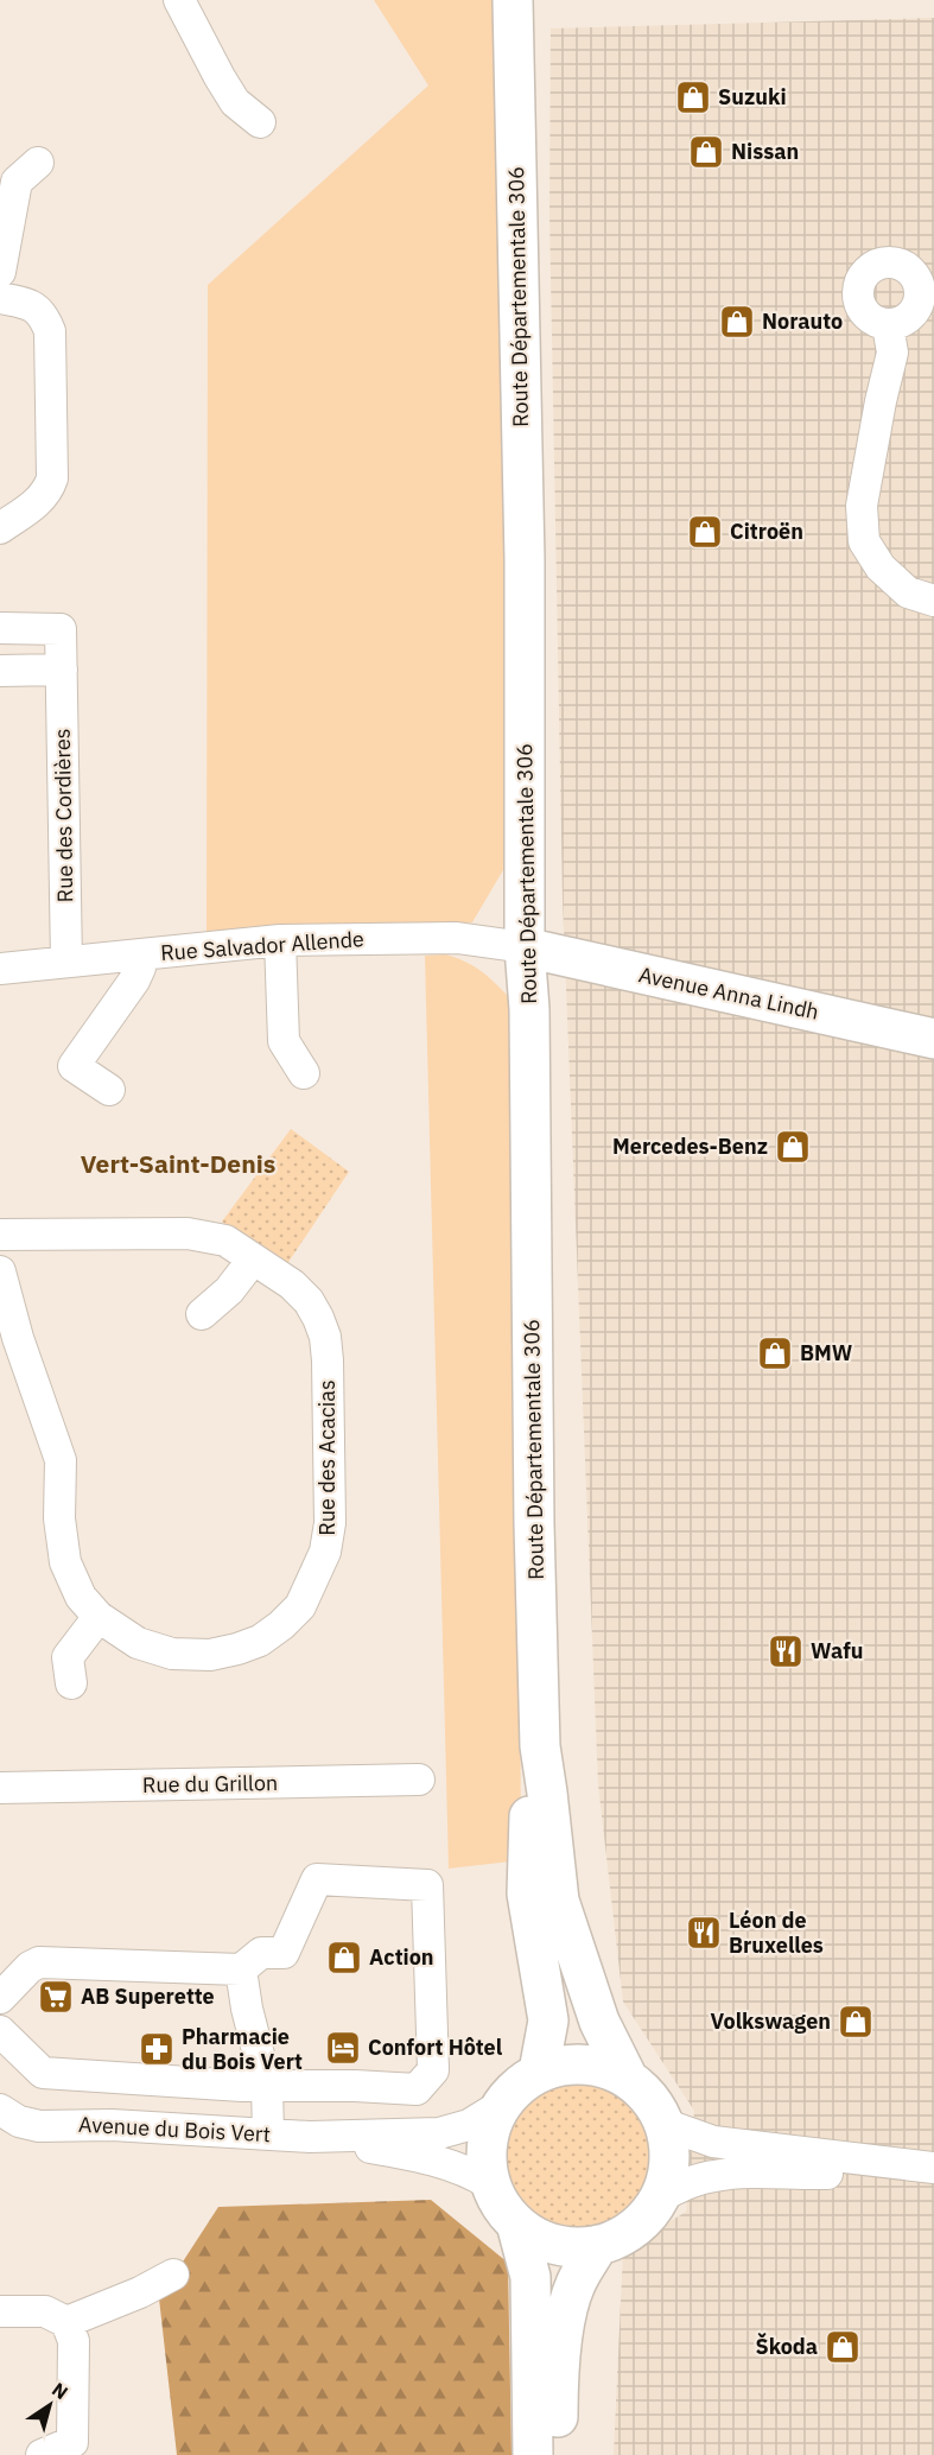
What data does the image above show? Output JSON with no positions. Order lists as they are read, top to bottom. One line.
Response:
{"streets":{"main road":["Route Départementale 306","Avenue Anna Lindh"],"street":["Rue des Cordières","Rue Salvador Allende","Rue des Acacias","Rue du Grillon","Avenue du Bois Vert"]},"crossings":[["Route Départementale 306","Rue Salvador Allende"],["Route Départementale 306","Avenue Anna Lindh"],["Route Départementale 306","Avenue du Bois Vert"],["Rue des Cordières","Rue Salvador Allende"],["Rue Salvador Allende","Avenue Anna Lindh"]],"districts":["Vert-Saint-Denis"],"places":{"shop":["Suzuki","Nissan","Norauto","Citroën","Mercedes-Benz","BMW","Action","Volkswagen","Škoda"],"restaurant":["Wafu","Léon de Bruxelles"],"supermarket":["AB Superette"],"hotel":["Confort Hôtel"],"pharmacy":["Pharmacie du Bois Vert"]},"north":"top right"}
